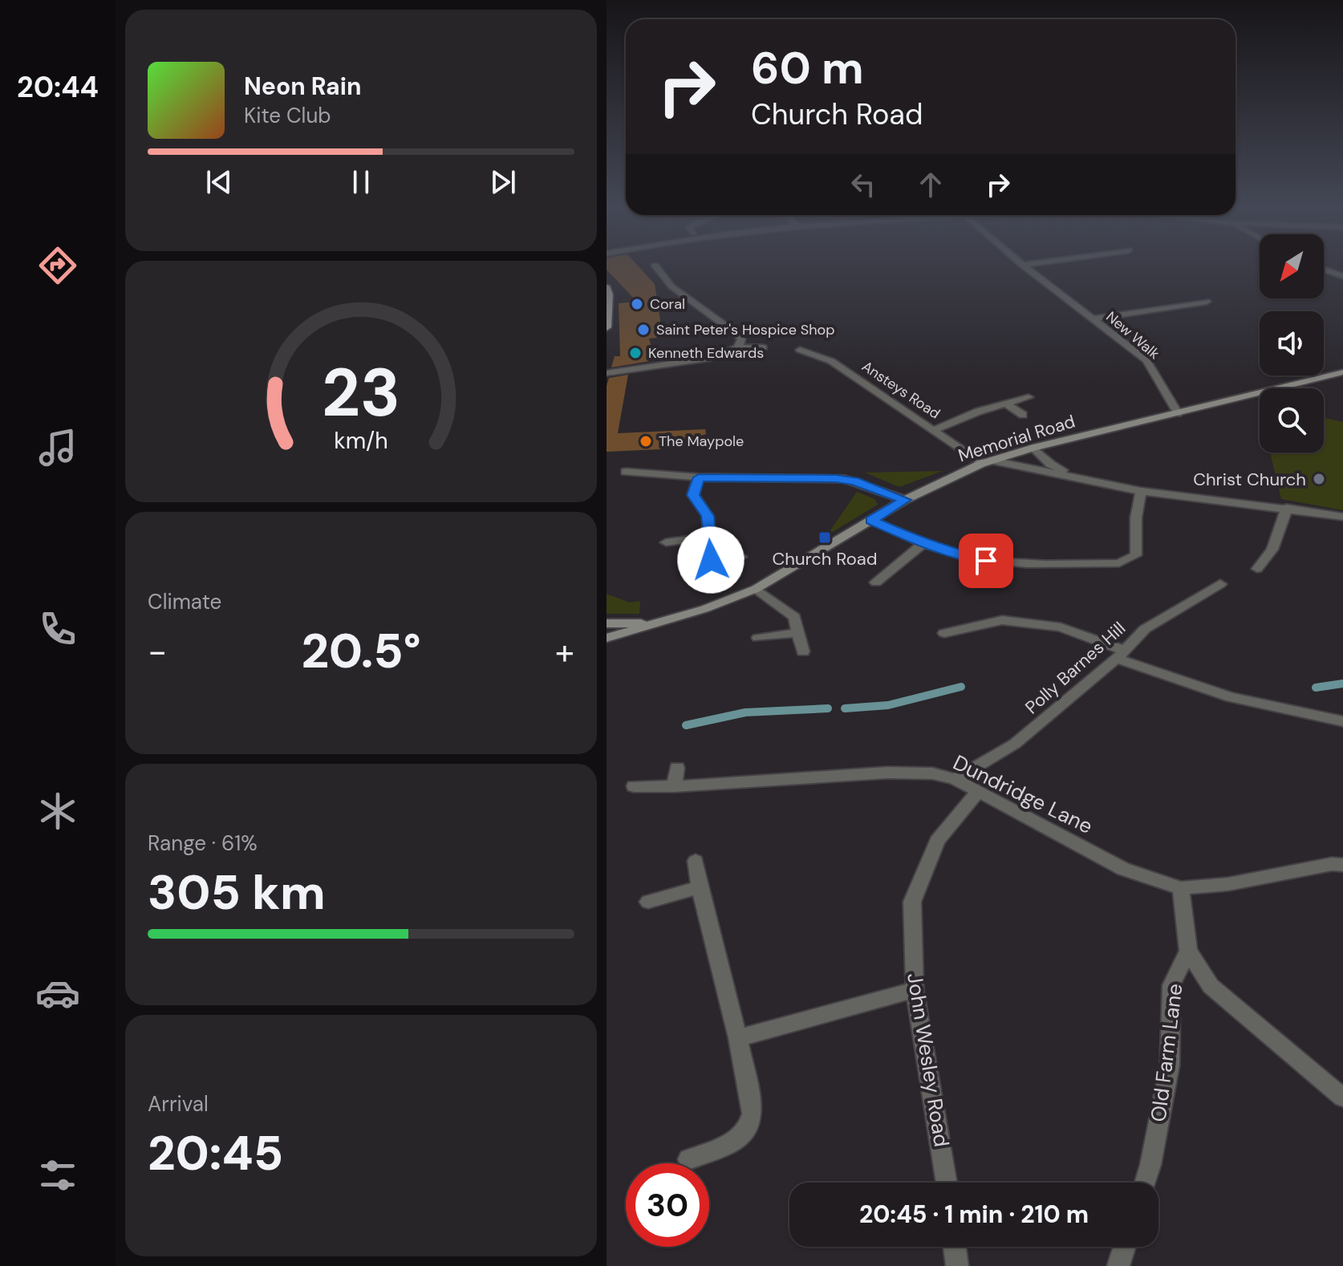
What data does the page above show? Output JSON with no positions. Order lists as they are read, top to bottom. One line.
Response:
{"streets":{"street":["New Walk","Ansteys Road","Memorial Road","Polly Barnes Hill","Dundridge Lane","Old Farm Lane","John Wesley Road"]},"crossings":[["New Walk","Memorial Road"],["Ansteys Road","Memorial Road"],["Polly Barnes Hill","Dundridge Lane"],["Dundridge Lane","John Wesley Road"]],"places":{"other":["Coral","Saint Peter's Hospice Shop","Kenneth Edwards","The Maypole","Christ Church"],"transit":["Church Road"]},"north":"bottom left","page":{"tabs":"20:44","turn":["60 m","Church Road"],"song":["Neon Rain","Kite Club"],"tile":["Climate",["Range · 61%","305 km"],["Arrival","20:45"]],"heat":["−","20.5°","+"],"limit":"30","trip":"20:45 · 1 min · 210 m","gauge":["23","km/h"]}}
